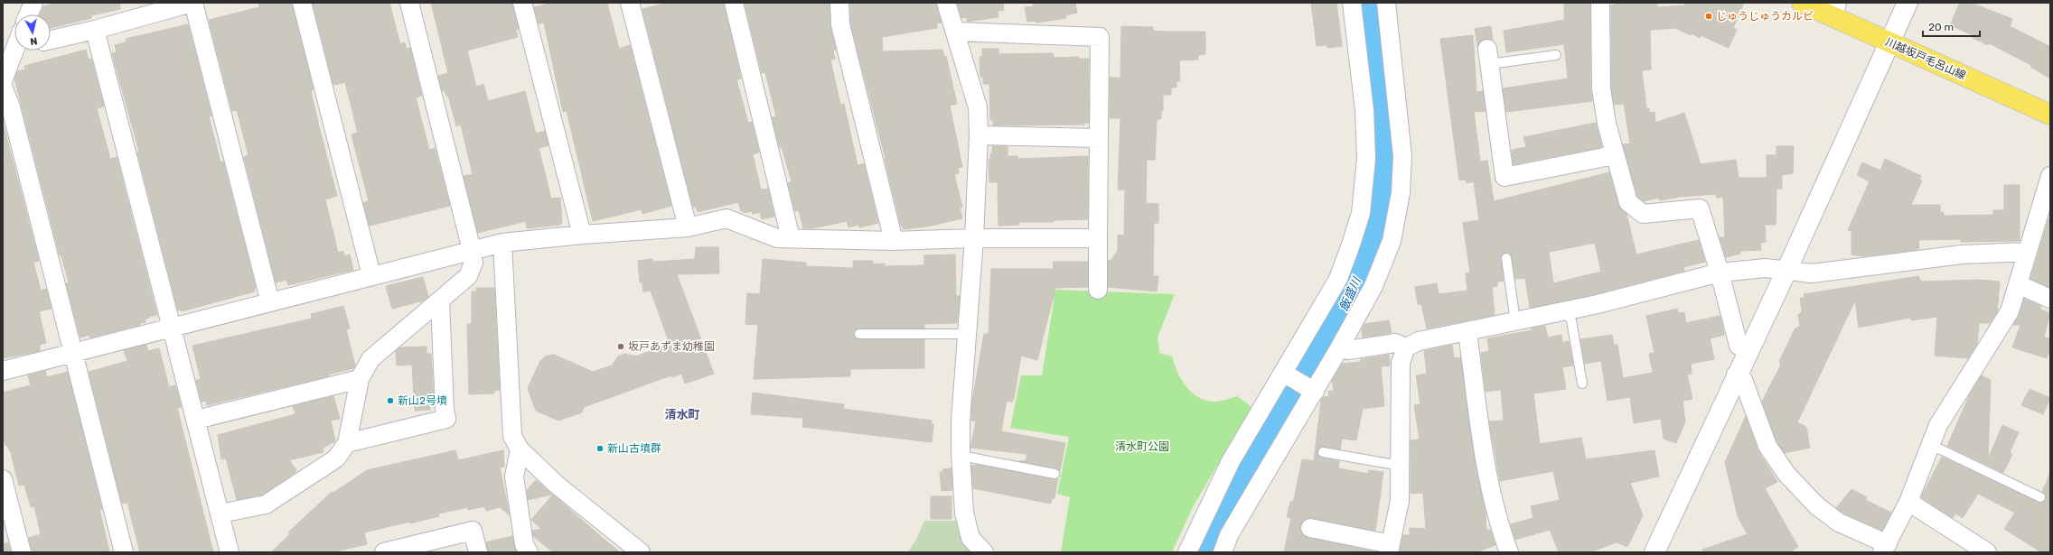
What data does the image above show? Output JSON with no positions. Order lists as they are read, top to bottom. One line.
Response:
{"streets":{"main road":["川越坂戸毛呂山線"]},"districts":["清水町"],"water":["飯盛川"],"parks":["清水町公園"],"places":["じゅうじゅうカルビ","坂戸あずま幼稚園","新山2号墳","新山古墳群"],"scale_bar":"20 m","north":"bottom"}
